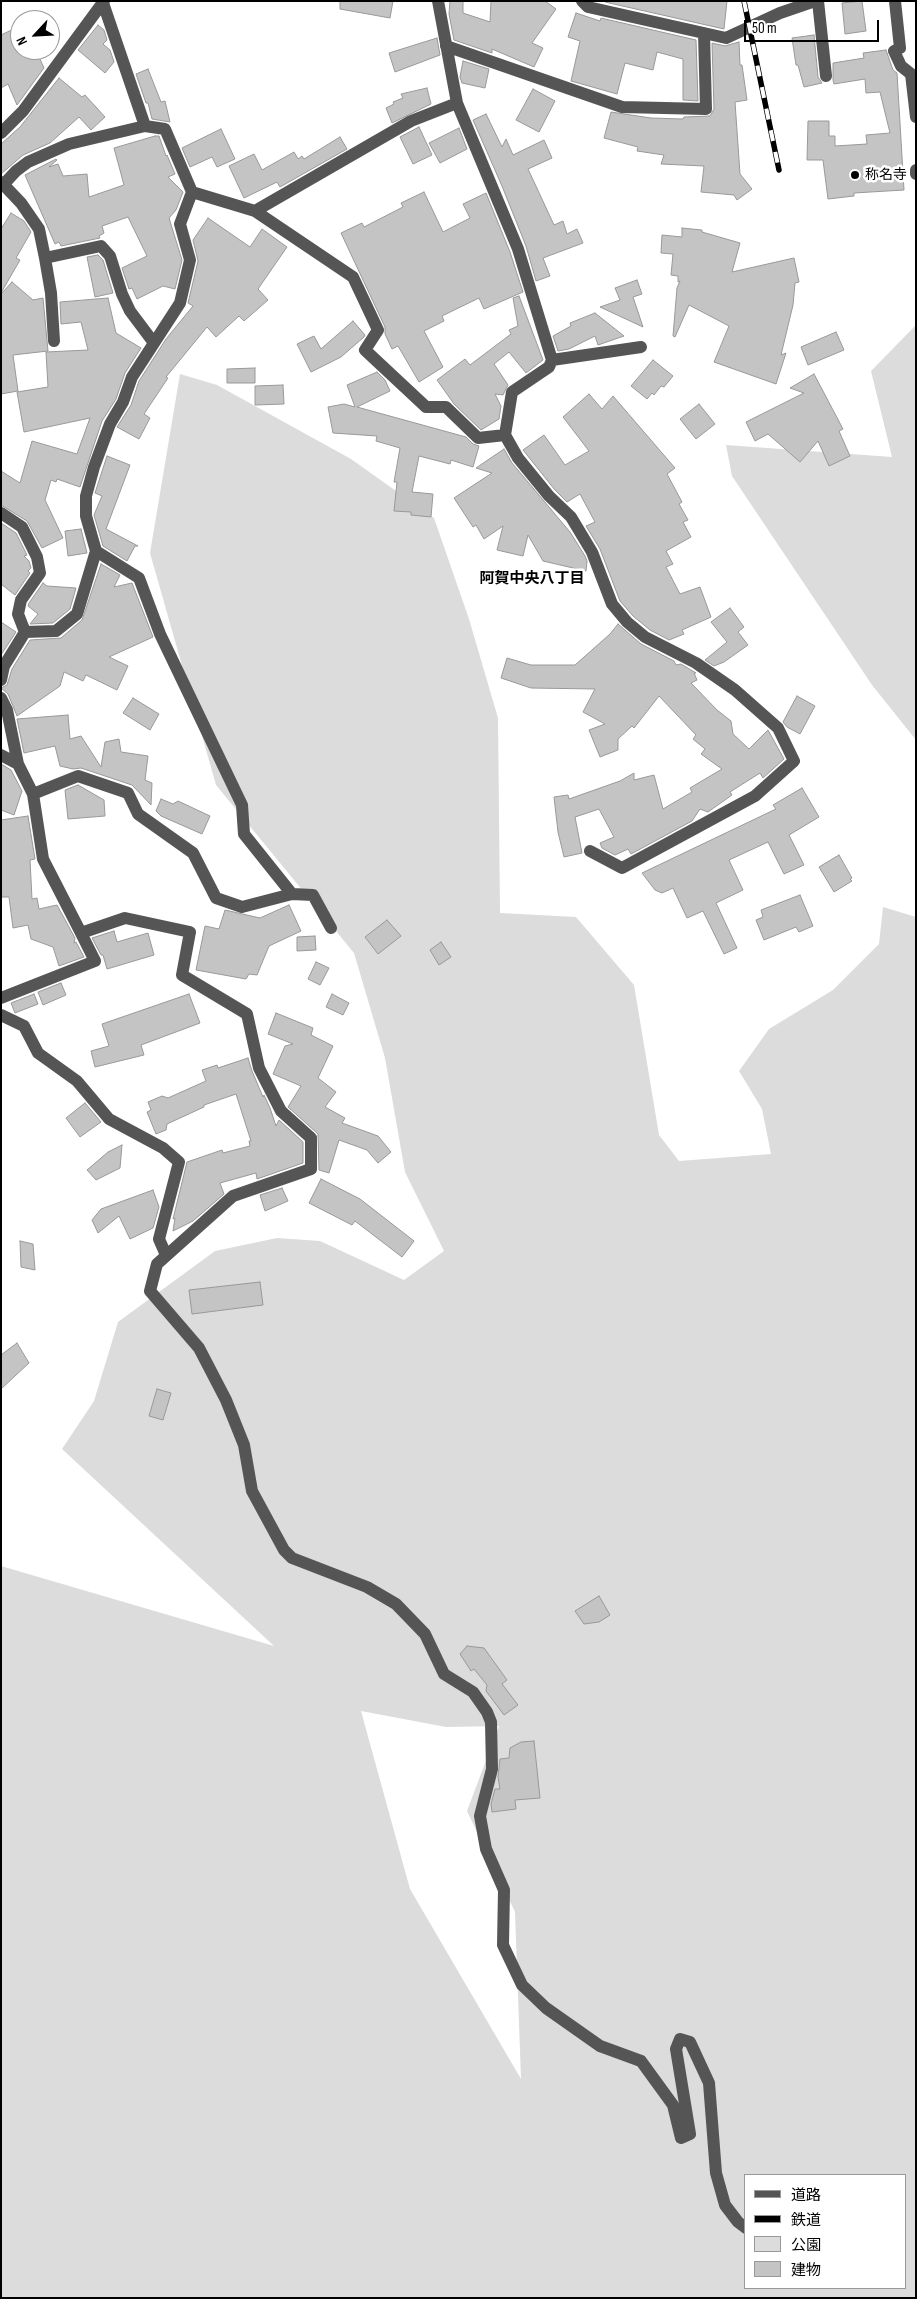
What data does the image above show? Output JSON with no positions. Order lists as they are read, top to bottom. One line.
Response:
{"districts":["阿賀中央八丁目"],"places":["称名寺"],"legend":["道路","鉄道","公園","建物"],"scale_bar":"50 m","north":"bottom left"}
